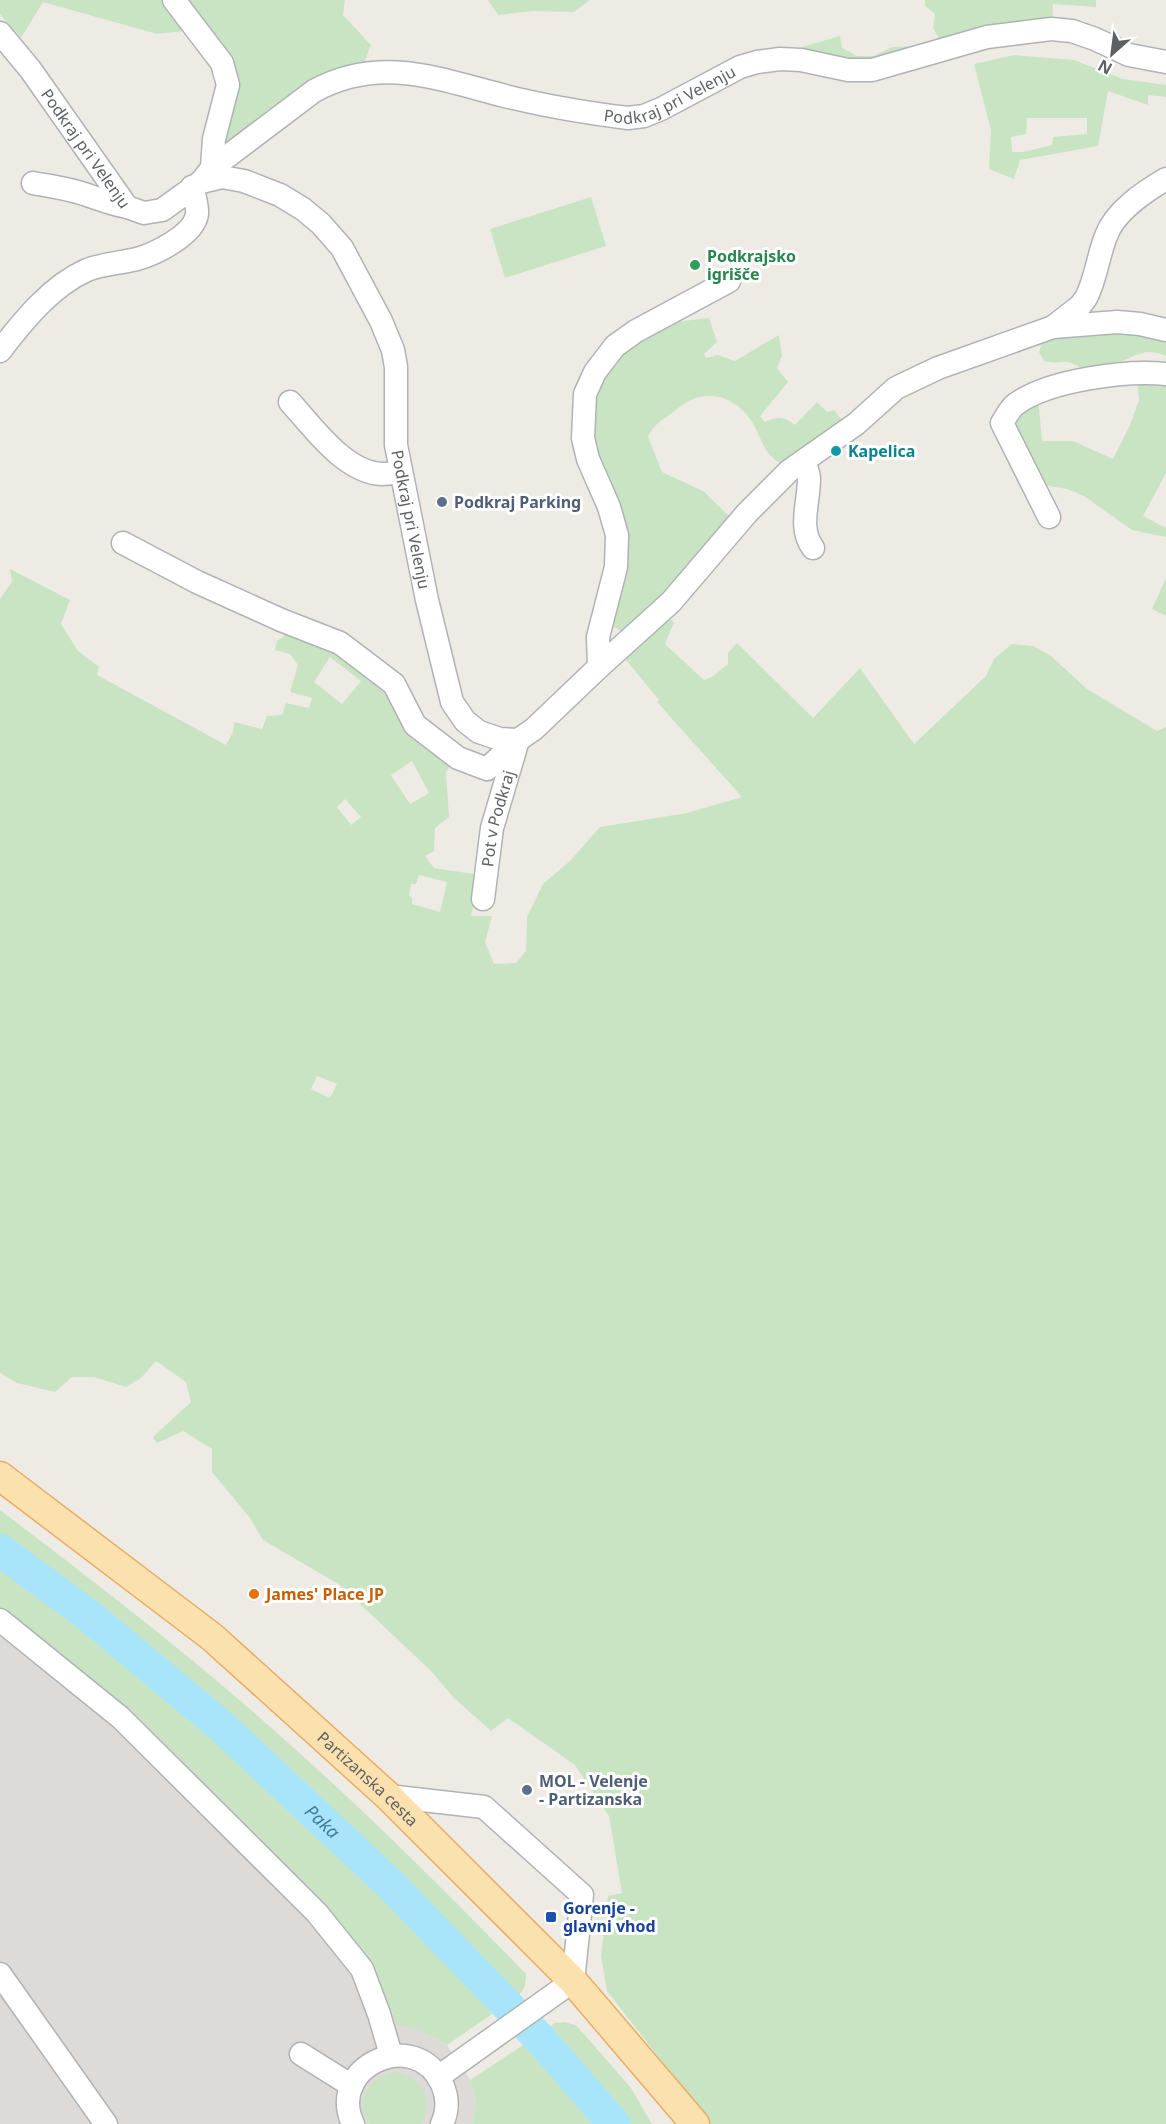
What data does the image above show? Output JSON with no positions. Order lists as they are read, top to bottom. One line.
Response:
{"streets":{"main road":["Partizanska cesta"],"street":["Podkraj pri Velenju","Pot v Podkraj"]},"crossings":[["Podkraj pri Velenju","Pot v Podkraj"]],"water":["Paka"],"places":{"other":["Podkrajsko igrišče","Kapelica","Podkraj Parking","James' Place JP","MOL - Velenje - Partizanska"],"transit":["Gorenje - glavni vhod"]},"north":"bottom left"}
